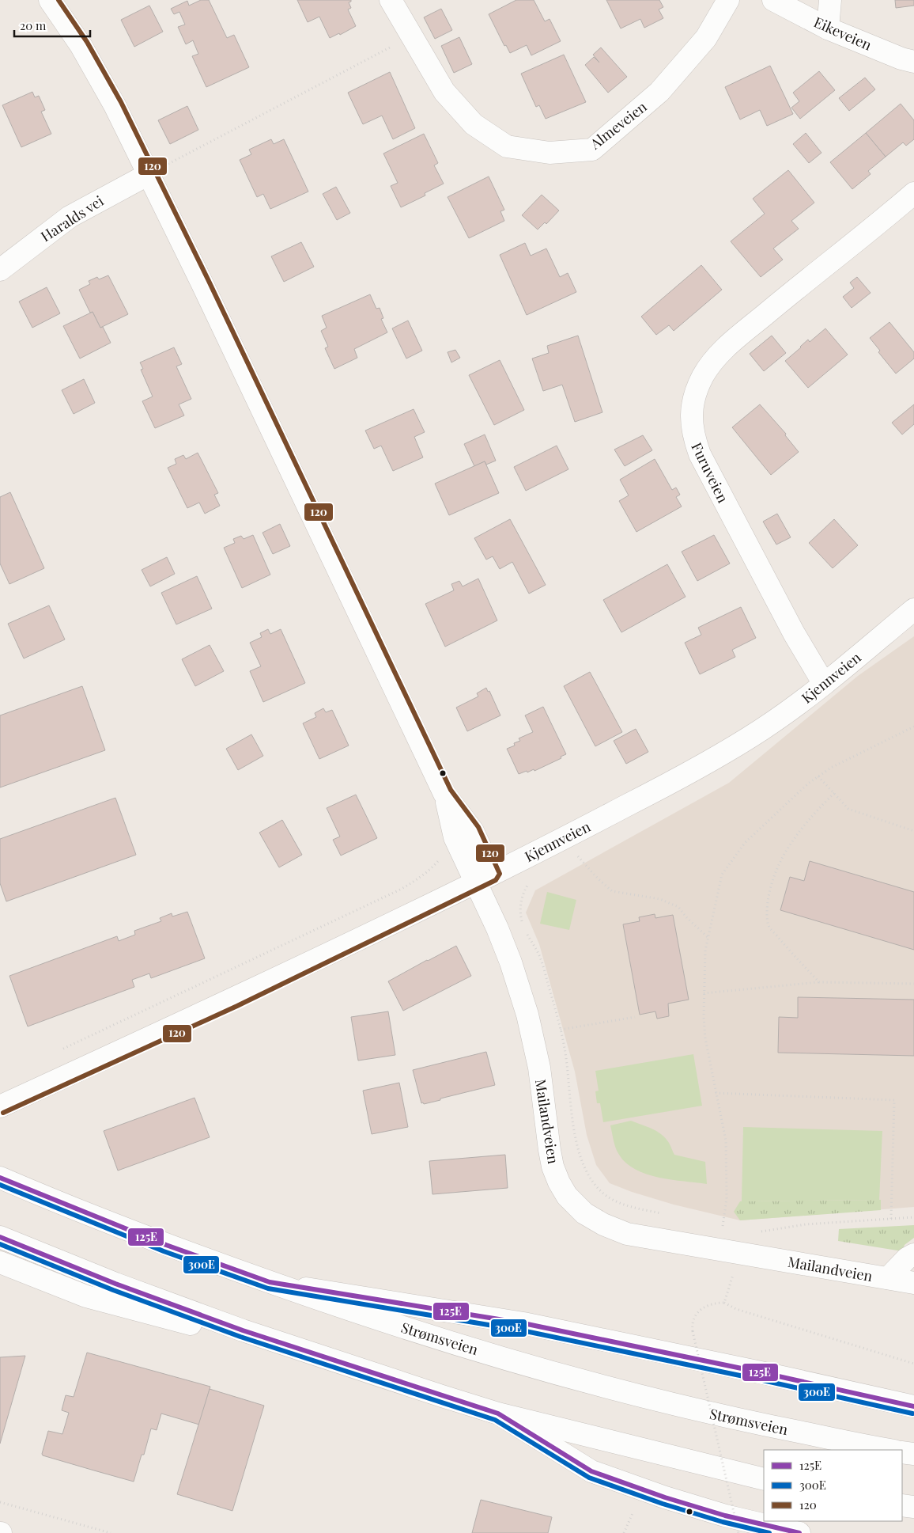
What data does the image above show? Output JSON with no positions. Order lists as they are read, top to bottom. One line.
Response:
{"streets":{"main road":["Eikeveien","Almeveien","Haralds vei","Furuveien","Kjennveien","Mailandveien","Strømsveien"]},"crossings":[["Haralds vei","Mailandveien"],["Furuveien","Kjennveien"],["Kjennveien","Mailandveien"]],"lines":["transit line 120","transit line 125E","transit line 300E"],"legend":["125E","300E","120"],"scale_bar":"20 m"}
